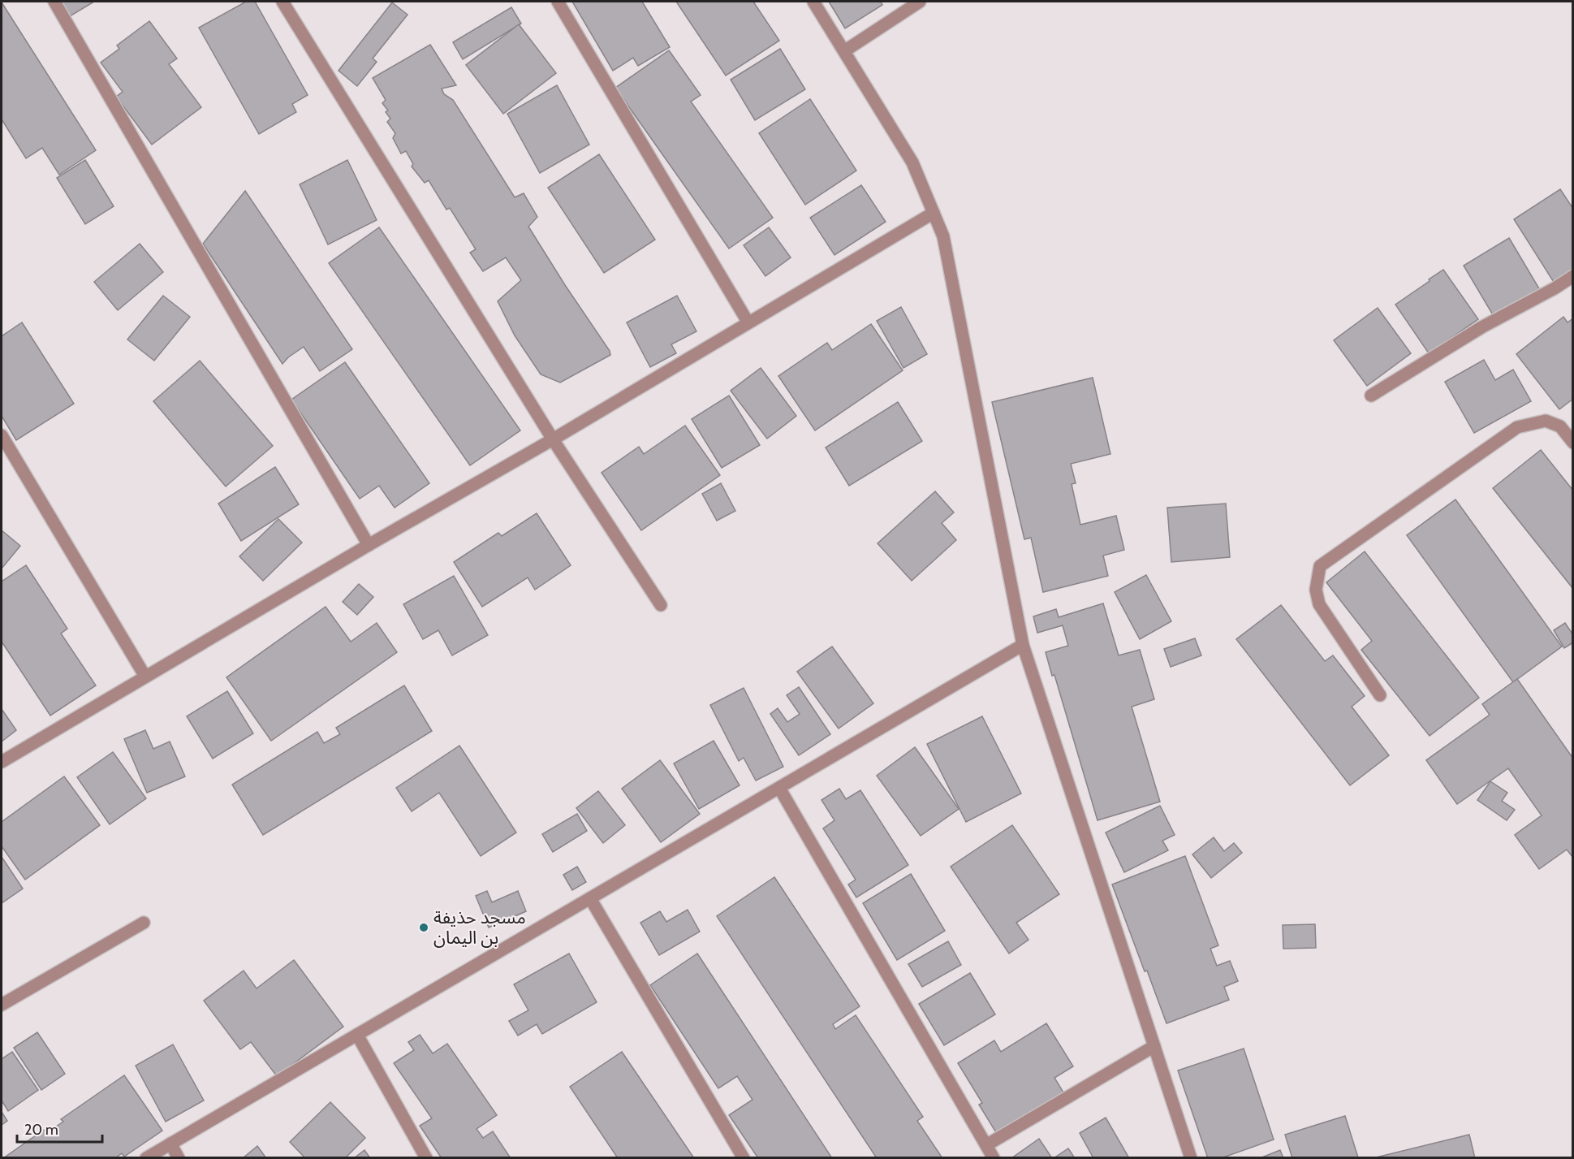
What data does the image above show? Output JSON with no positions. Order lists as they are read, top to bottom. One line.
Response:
{"places":["مسجد حذيفة بن اليمان"],"scale_bar":"20 m"}
